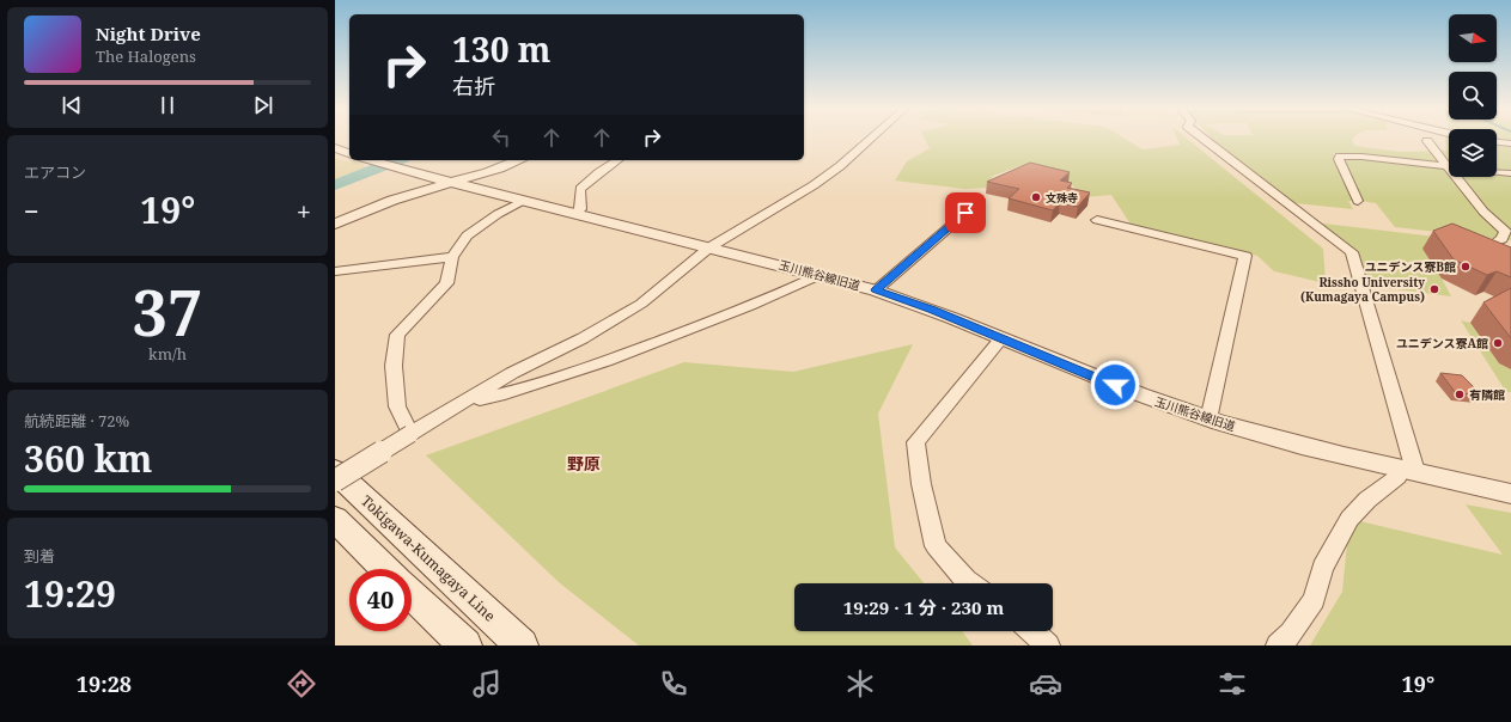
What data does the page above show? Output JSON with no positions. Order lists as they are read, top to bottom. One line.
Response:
{"streets":{"main road":["Tokigawa-Kumagaya Line"],"street":["玉川熊谷線旧道"]},"districts":["野原"],"places":["文殊寺","ユニデンス寮B館","Rissho University (Kumagaya Campus)","ユニデンス寮A館","有隣館"],"north":"right","page":{"turn":["130 m","右折"],"song":["Night Drive","The Halogens"],"tile":["エアコン",["37","km/h"],["航続距離 · 72%","360 km"],["到着","19:29"]],"heat":["−","19°","+"],"limit":"40","trip":"19:29 · 1 分 · 230 m","tabs":["19:28","19°"]}}
